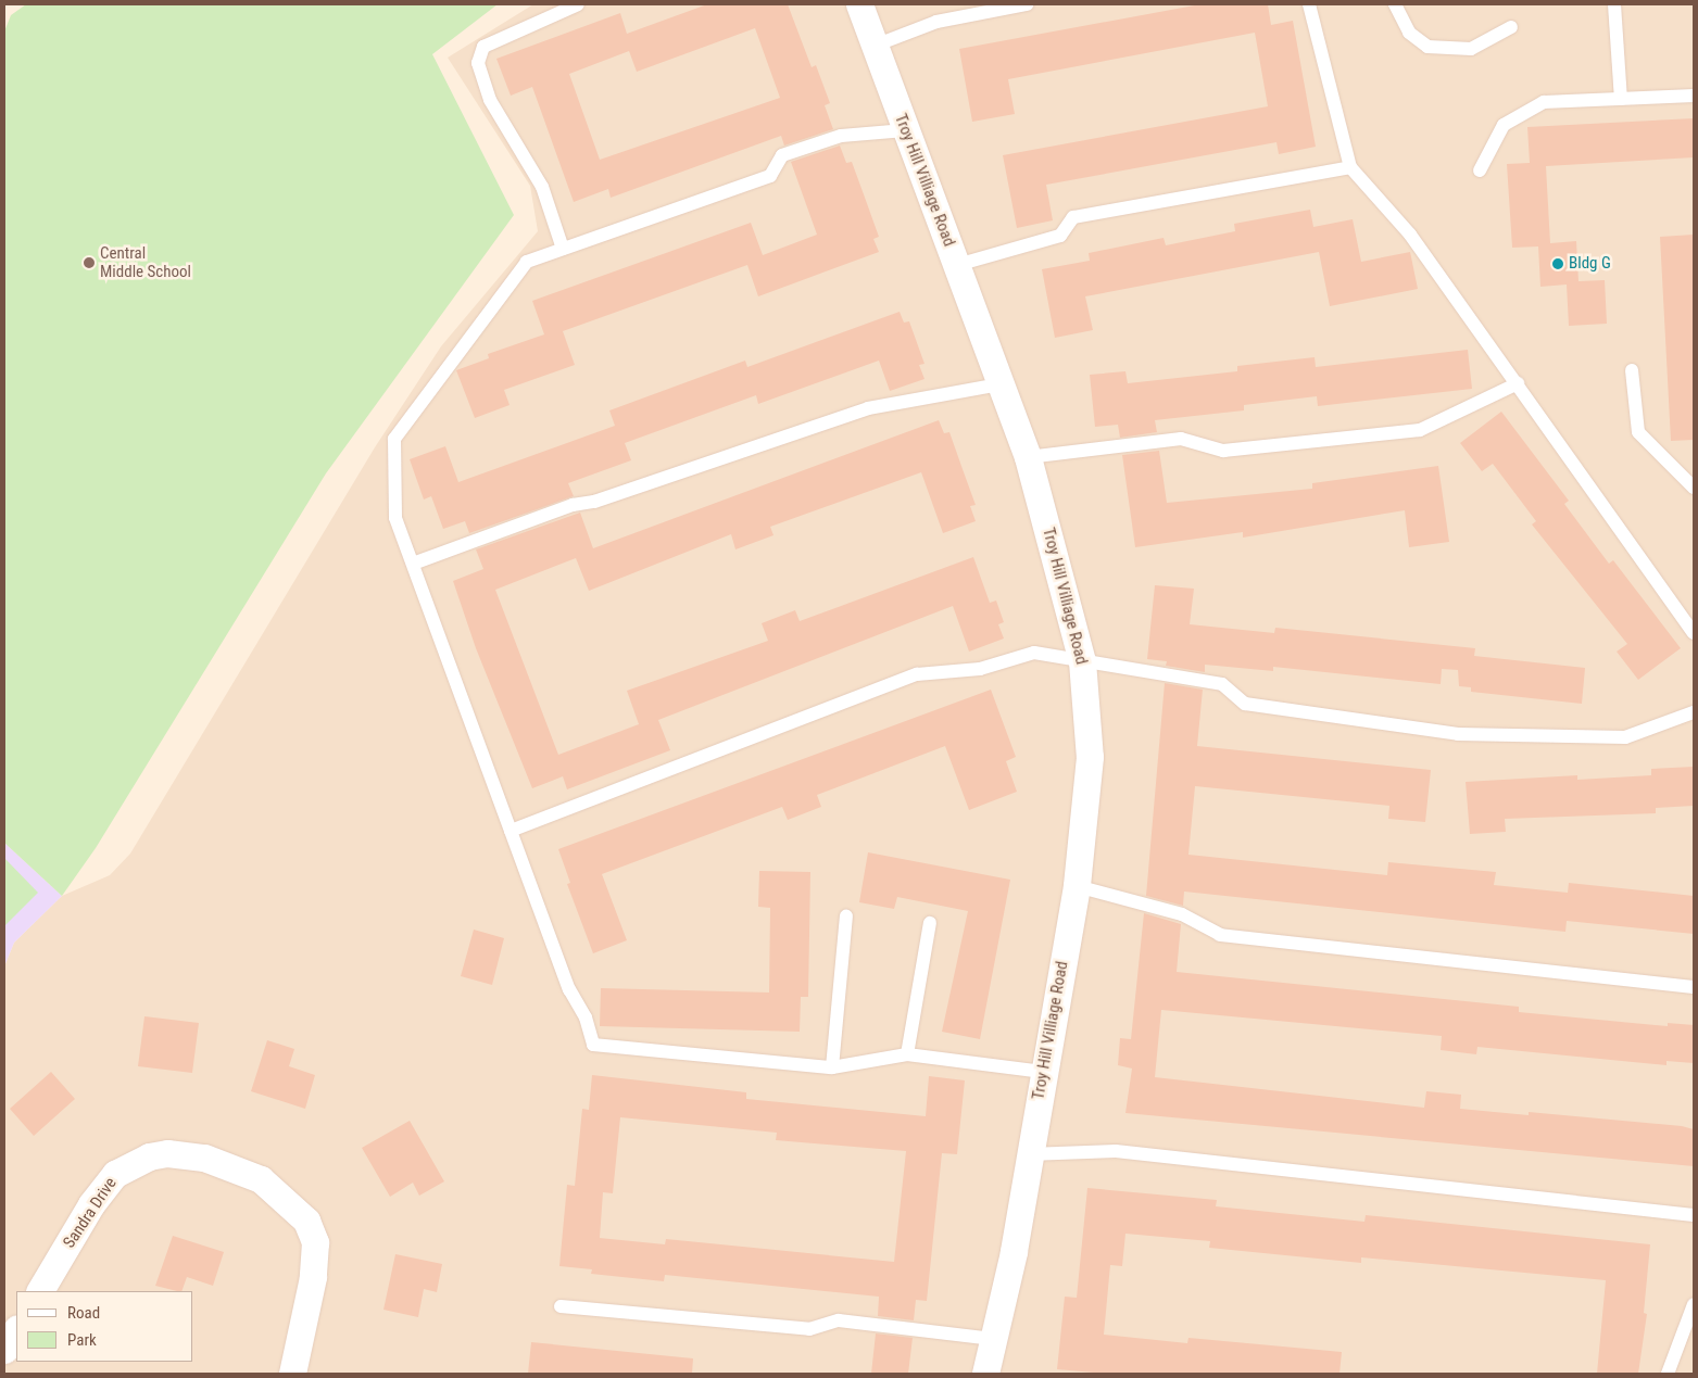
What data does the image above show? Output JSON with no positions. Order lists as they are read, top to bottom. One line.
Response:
{"streets":{"street":["Troy Hill Villiage Road","Sandra Drive"]},"places":["Central Middle School","Bldg G"],"legend":["Road","Park"]}
